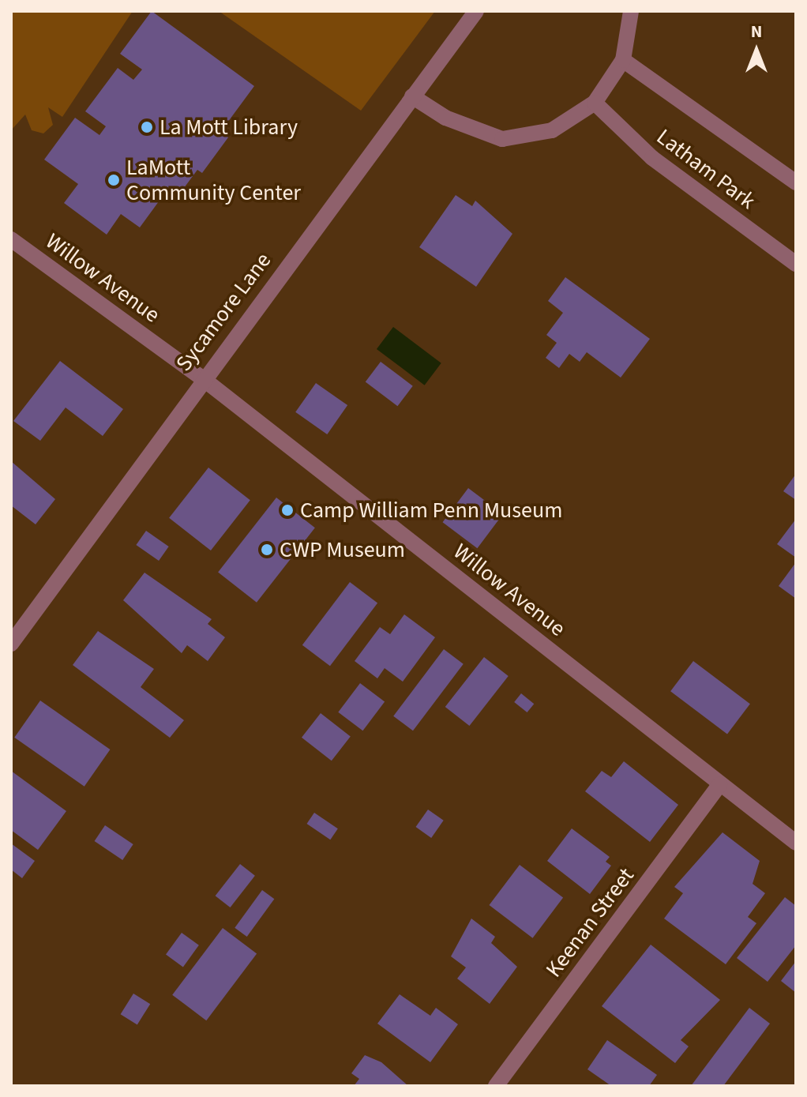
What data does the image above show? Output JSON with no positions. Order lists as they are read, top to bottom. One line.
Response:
{"streets":{"street":["Latham Park","Willow Avenue","Sycamore Lane","Keenan Street"]},"crossings":[["Willow Avenue","Sycamore Lane"],["Willow Avenue","Keenan Street"]],"places":["La Mott Library","LaMott Community Center","Camp William Penn Museum","CWP Museum"],"north":"top"}
